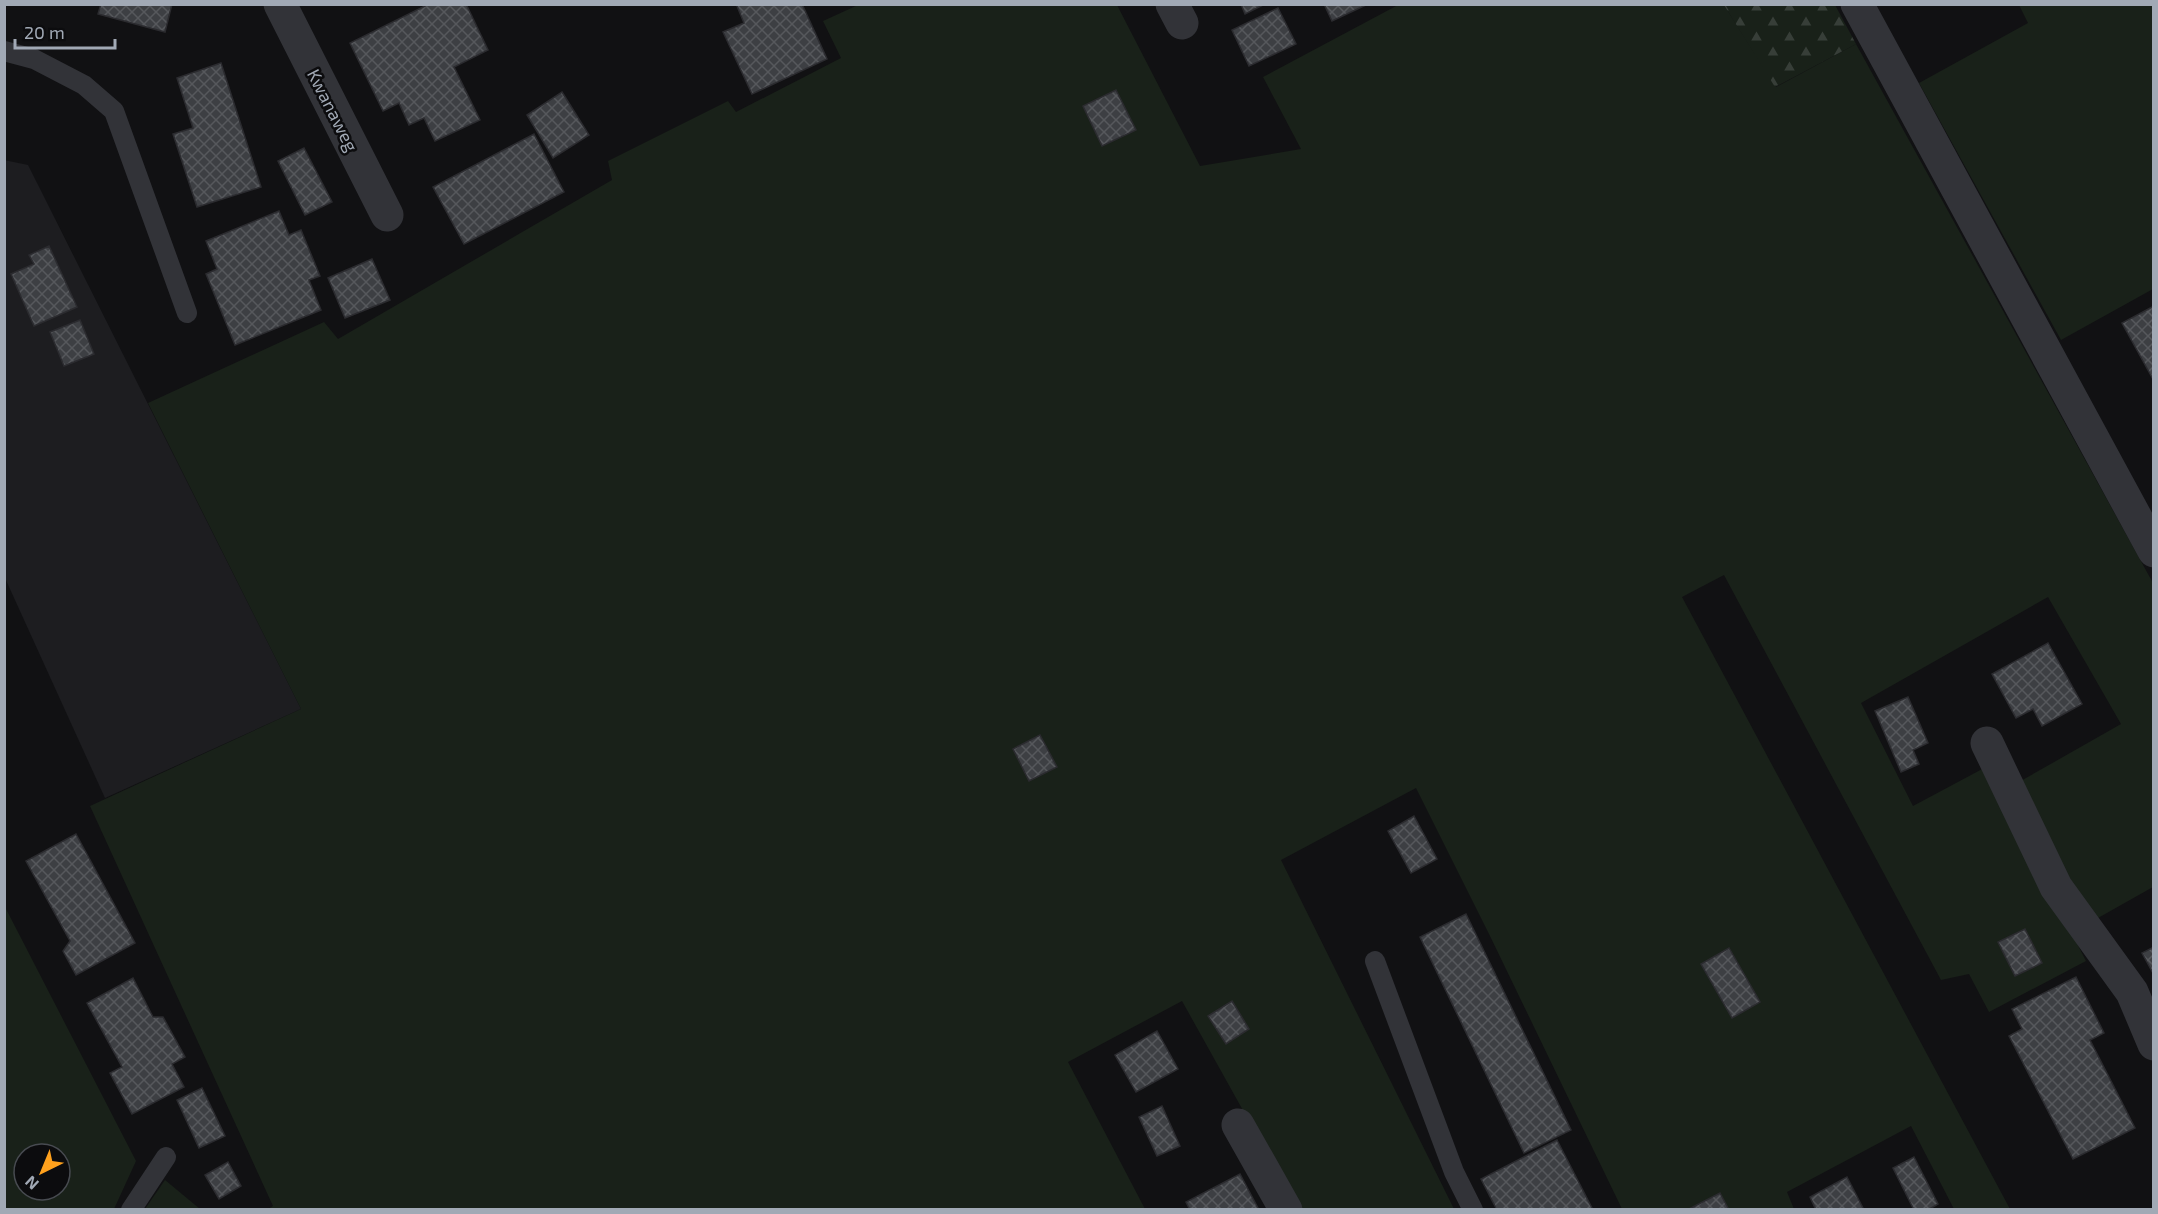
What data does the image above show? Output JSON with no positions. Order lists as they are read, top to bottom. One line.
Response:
{"streets":{"street":["Kwanaweg"]},"scale_bar":"20 m","north":"bottom left"}
